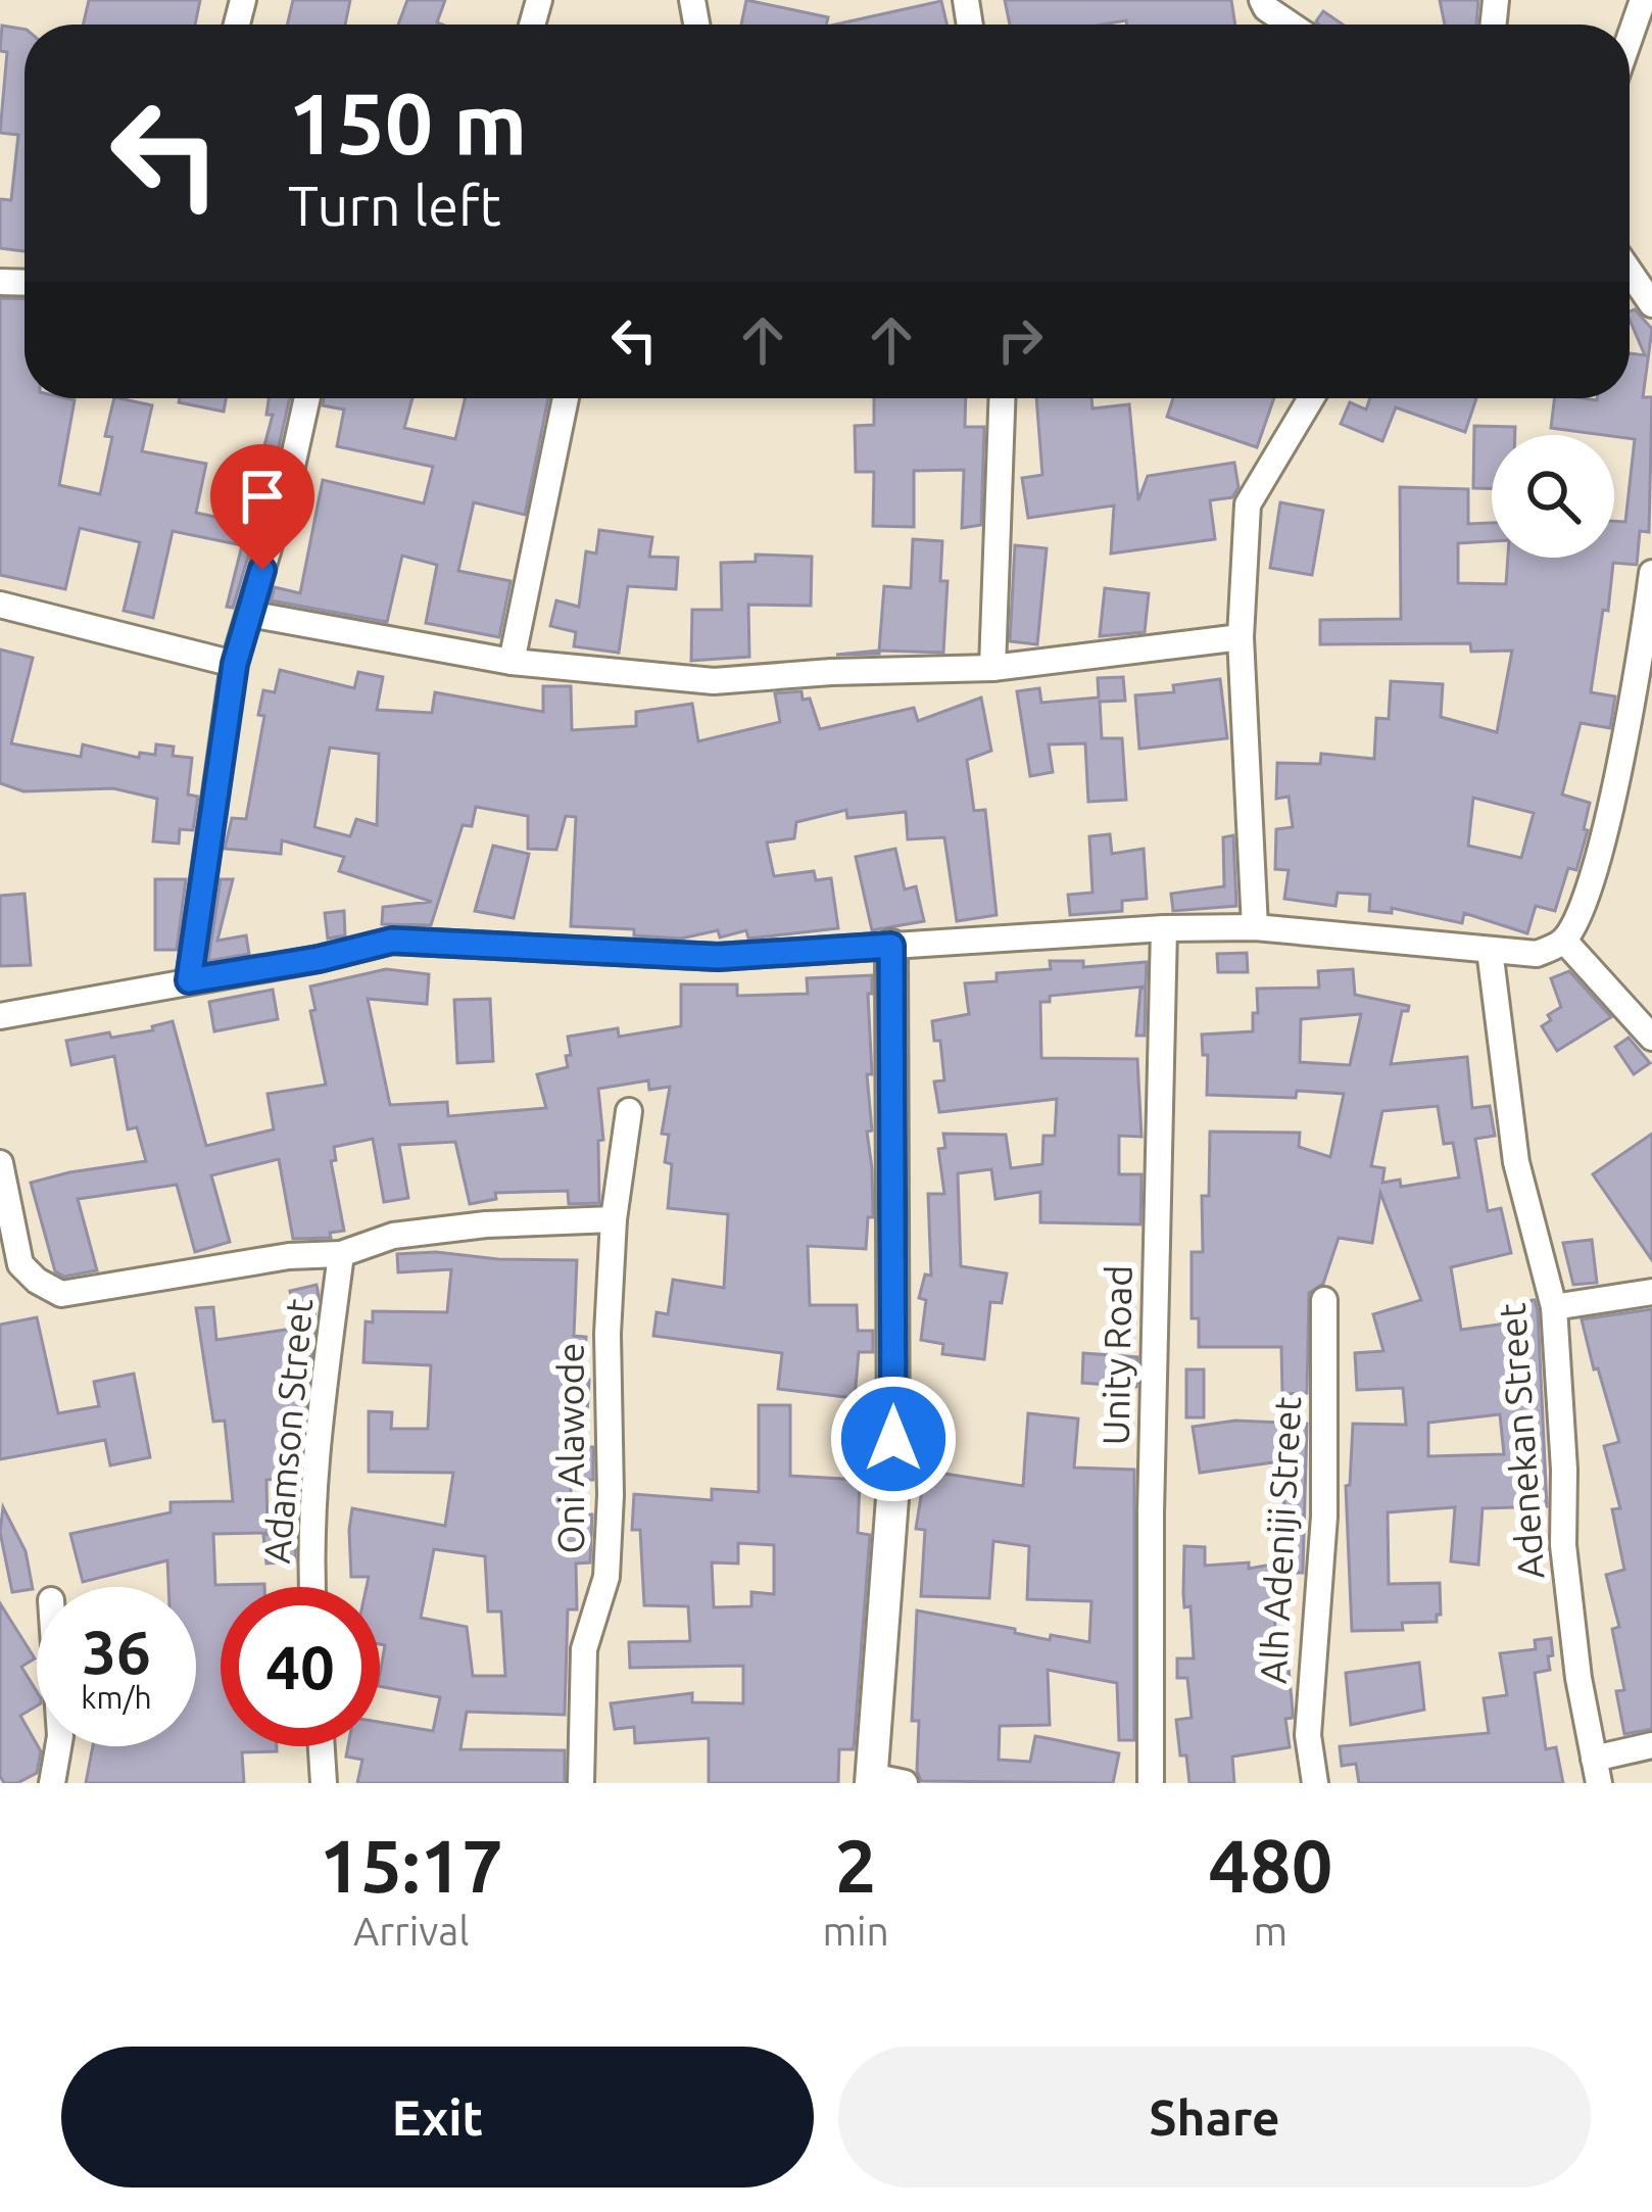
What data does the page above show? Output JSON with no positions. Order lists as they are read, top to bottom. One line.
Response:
{"streets":{"street":["Unity Road","Adamson Street","Adenekan Street","Oni Alawode","Alh Adeniji Street"]},"page":{"turn":["150 m","Turn left"],"speed":"36 km/h","limit":"40","eta":["15:17","Arrival","2","min","480","m"],"buttons":["Exit","Share"]}}
